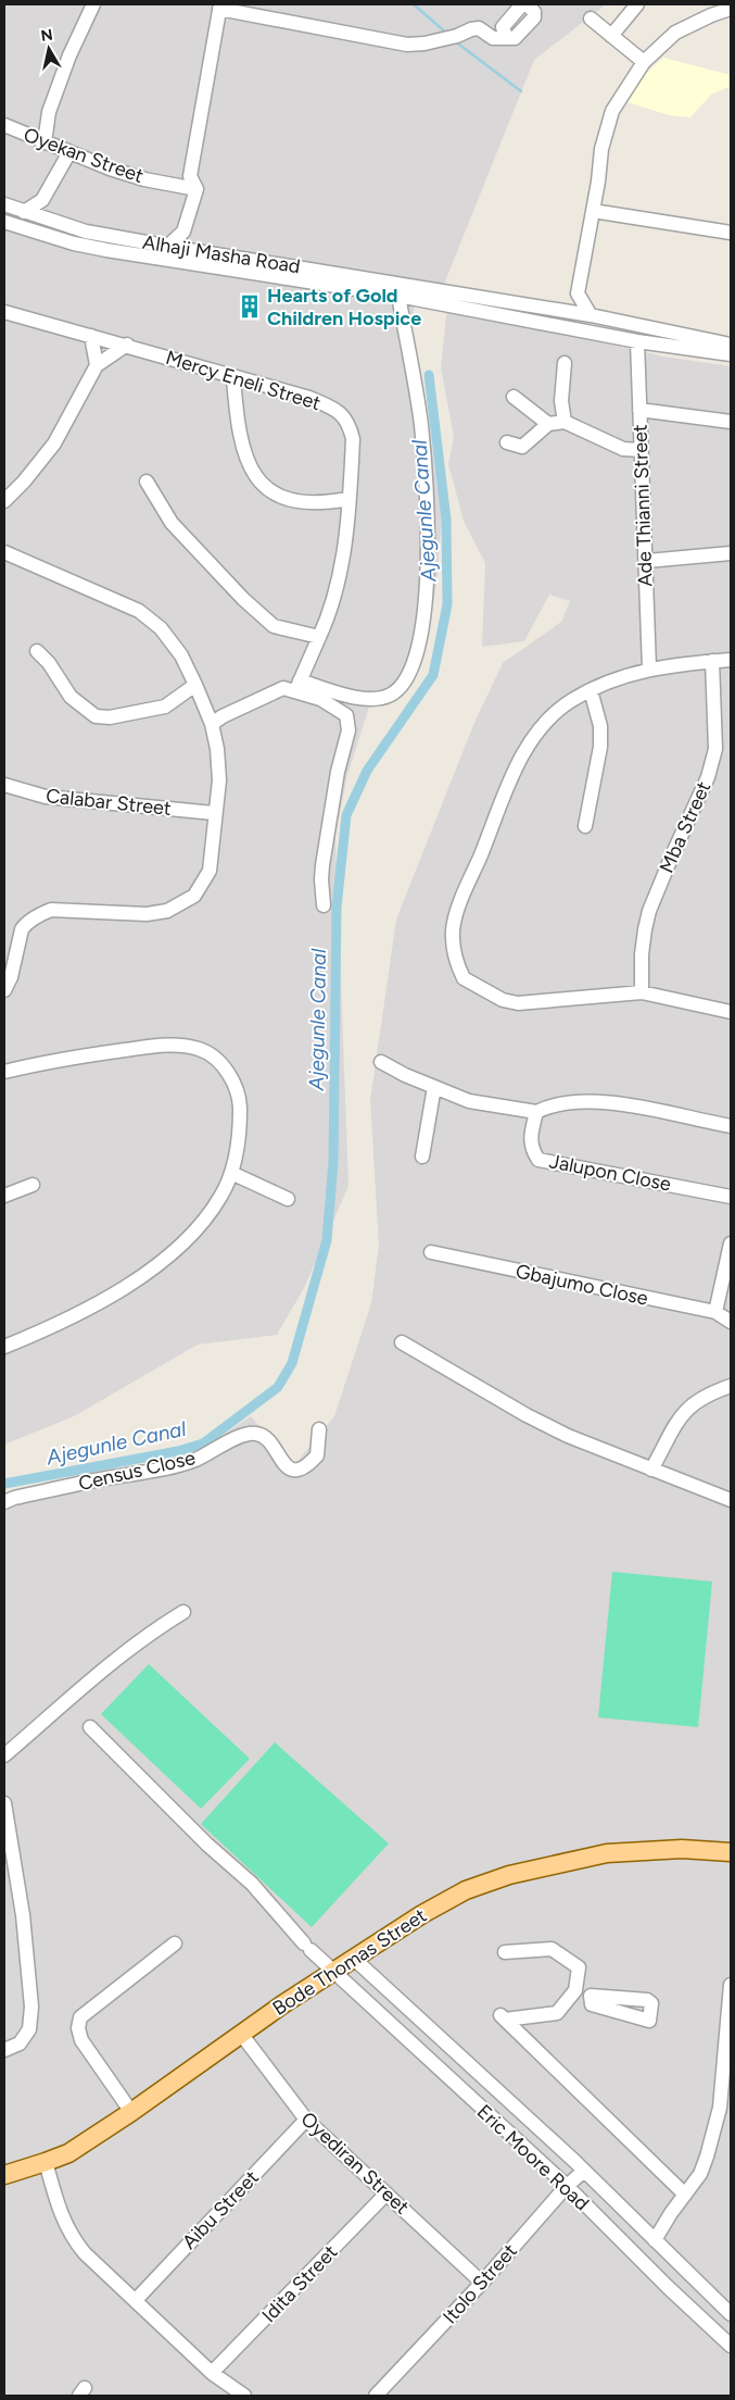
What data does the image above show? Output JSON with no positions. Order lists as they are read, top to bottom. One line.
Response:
{"streets":{"main road":["Bode Thomas Street"],"street":["Oyekan Street","Alhaji Masha Road","Mercy Eneli Street","Ade Thianni Street","Calabar Street","Mba Street","Jalupon Close","Gbajumo Close","Census Close","Eric Moore Road","Oyediran Street","Aibu Street","Idita Street","Itolo Street"]},"crossings":[["Alhaji Masha Road","Ade Thianni Street"],["Bode Thomas Street","Eric Moore Road"],["Bode Thomas Street","Oyediran Street"],["Eric Moore Road","Itolo Street"],["Oyediran Street","Aibu Street"],["Oyediran Street","Idita Street"],["Oyediran Street","Itolo Street"]],"water":["Ajegunle Canal"],"places":{"building":["Hearts of Gold Children Hospice"]},"north":"top"}
